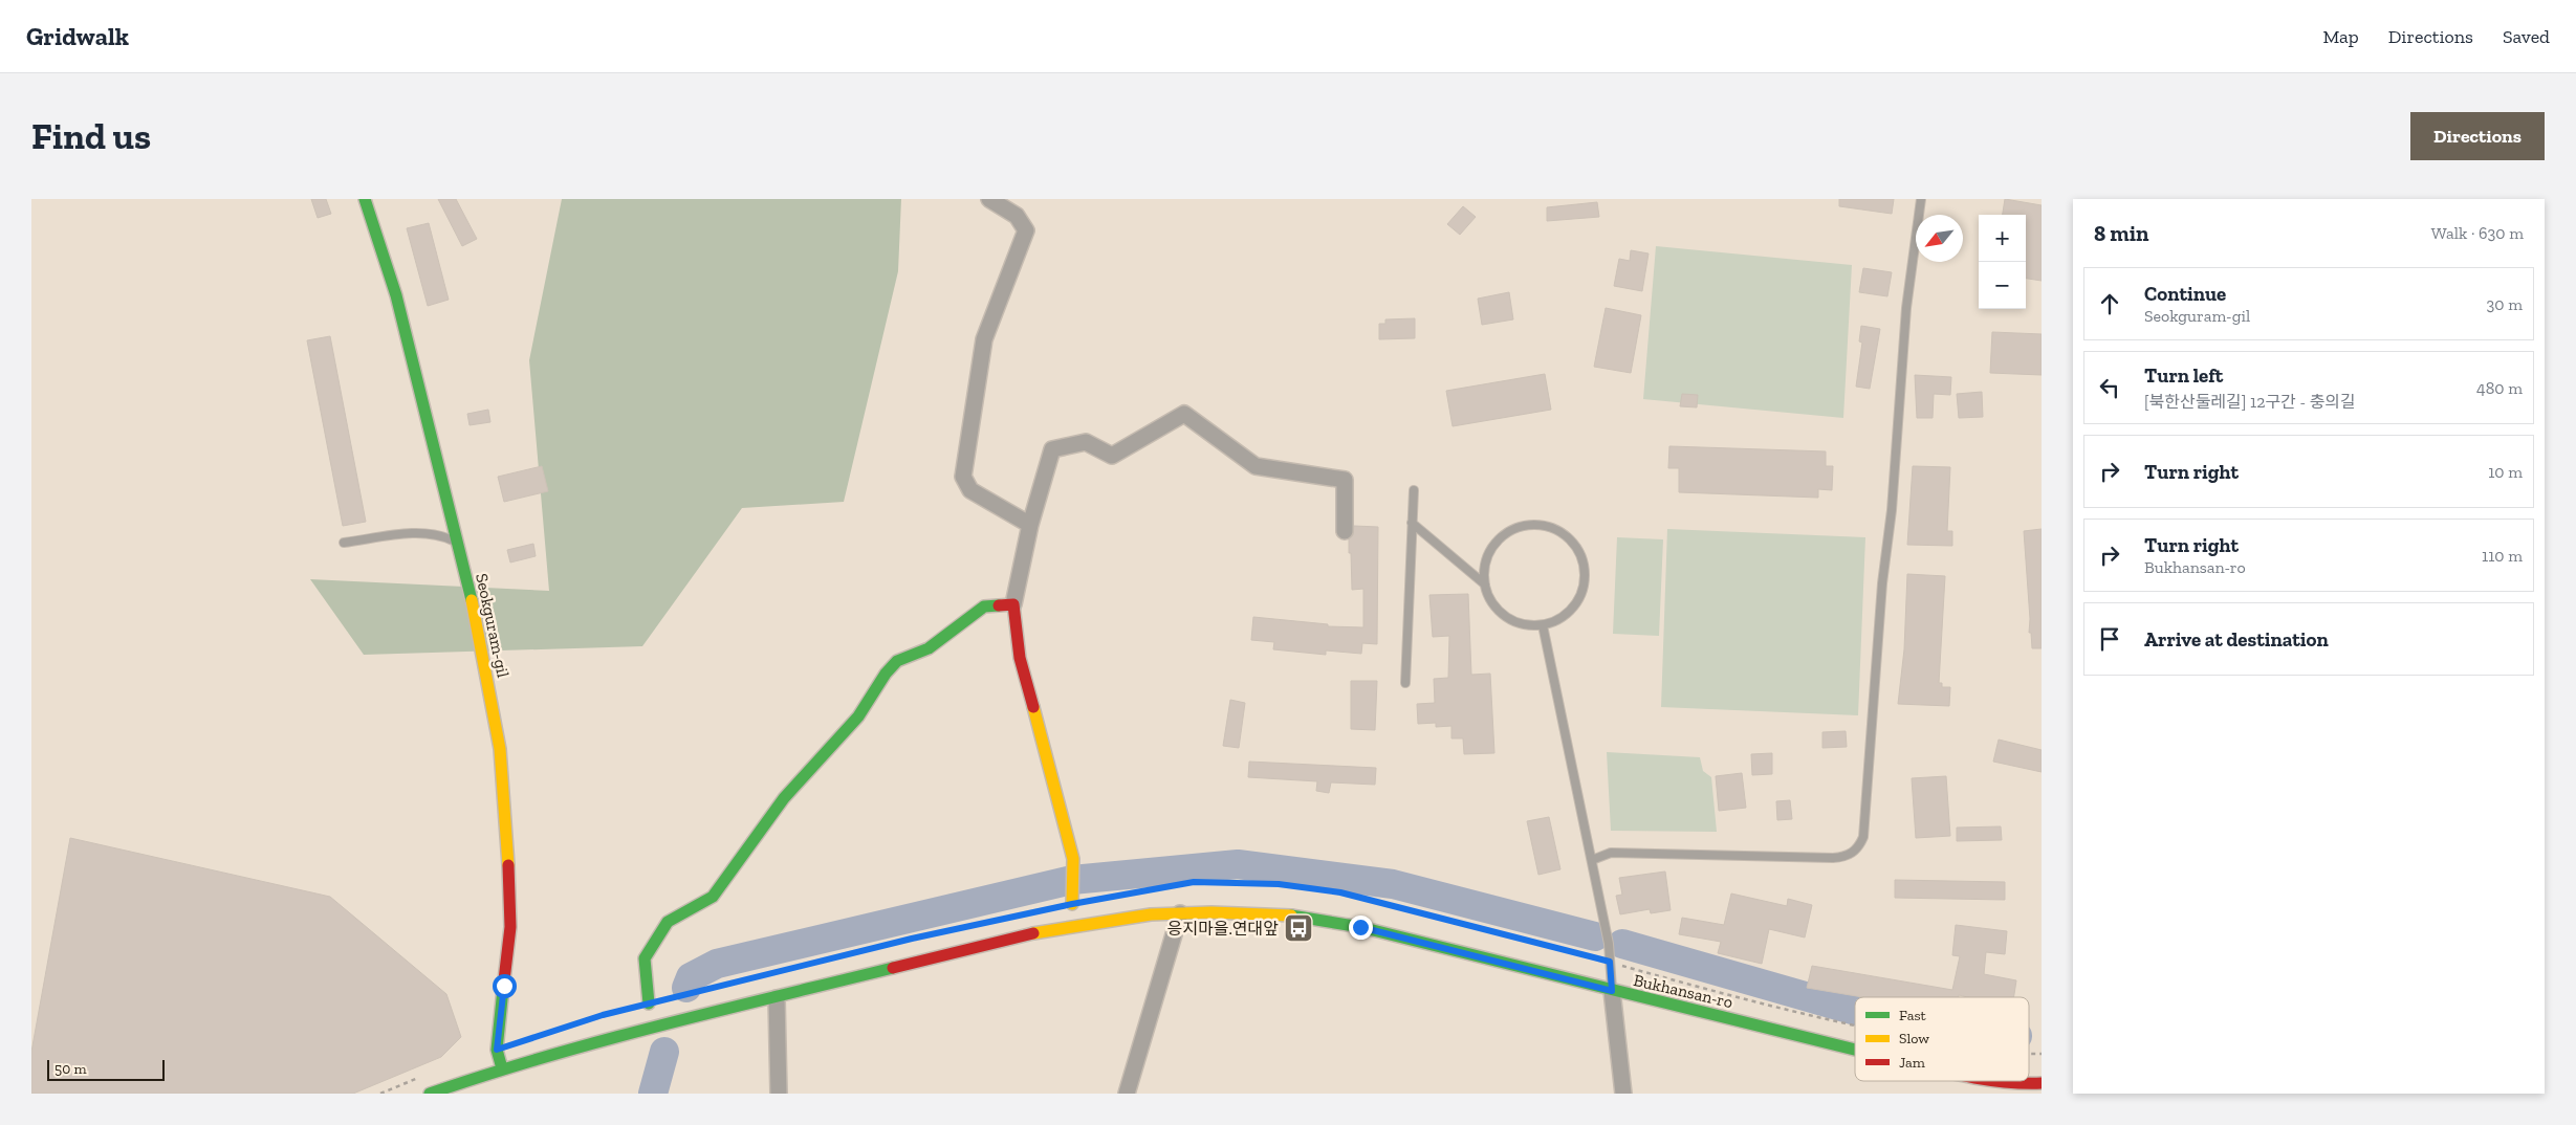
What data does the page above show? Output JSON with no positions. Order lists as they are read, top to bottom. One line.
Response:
{"streets":{"street":["Seokguram-gil","Bukhansan-ro"]},"crossings":[["Seokguram-gil","Bukhansan-ro"]],"places":{"bus stop":["응지마을.연대앞"]},"legend":["Fast","Slow","Jam"],"scale_bar":"50 m","north":"bottom left","page":{"header":"Gridwalk","nav":["Map","Directions","Saved"],"buttons":"Directions","title":"Find us","heading":["8 min","Walk · 630 m"],"map_buttons":["+","−"],"list":[["Continue","Seokguram-gil","30 m"],["Turn left","[북한산둘레길] 12구간 - 충의길","480 m"],["Turn right","10 m"],["Turn right","Bukhansan-ro","110 m"],"Arrive at destination"],"scale":"50 m"}}
